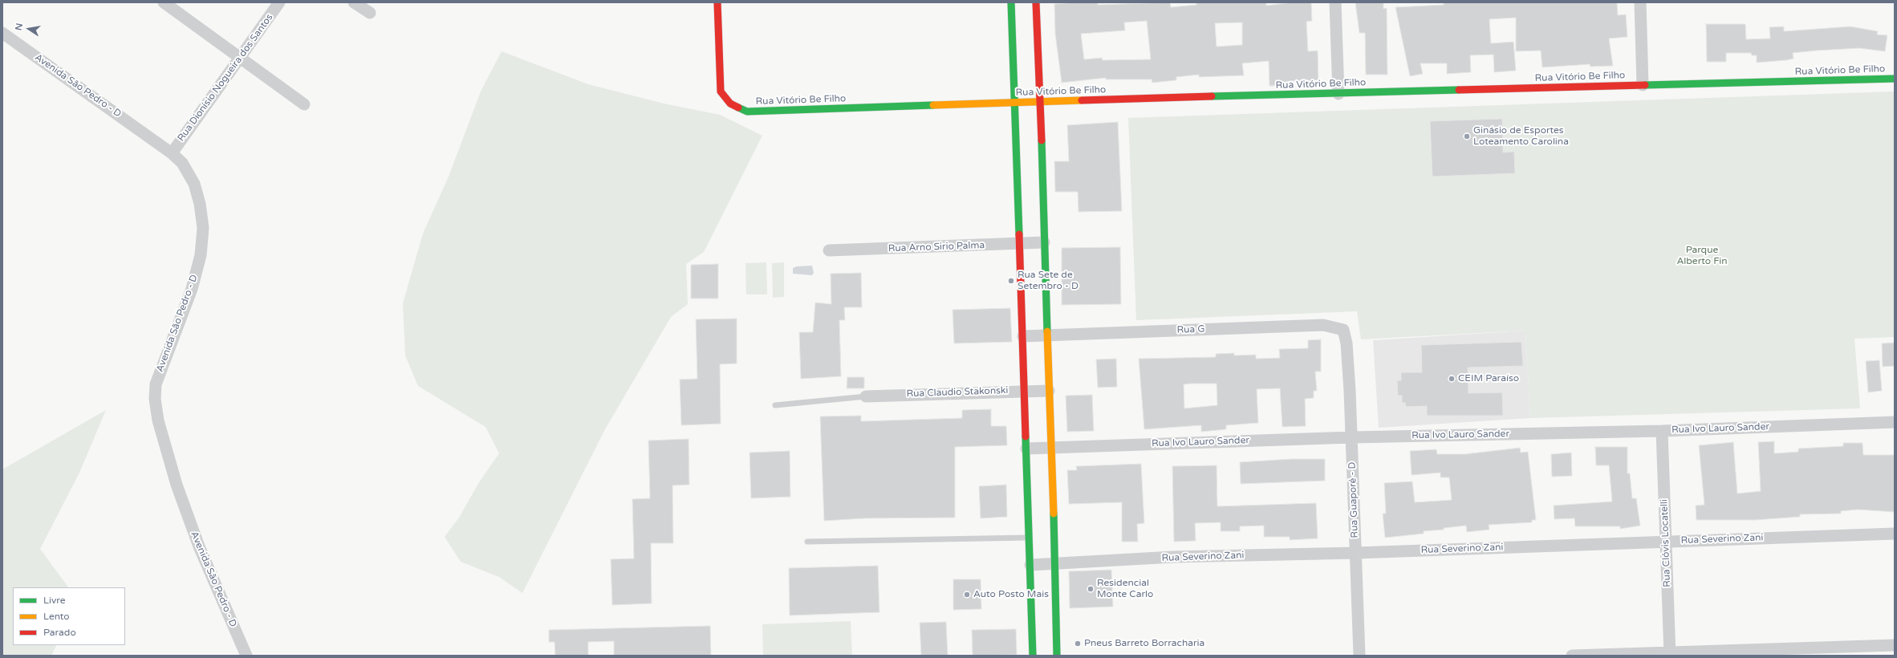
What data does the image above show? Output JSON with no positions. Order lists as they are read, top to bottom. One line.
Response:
{"streets":{"street":["Rua Vitório Be Filho","Rua Dionísio Nogueira dos Santos","Avenida São Pedro - D","Rua Arno Sirio Palma","Rua G","Rua Claudio Stakonski","Rua Ivo Lauro Sander","Rua Guaporé - D","Rua Severino Zani","Rua Clóvis Locatelli"]},"crossings":[["Rua Dionísio Nogueira dos Santos","Avenida São Pedro - D"],["Rua G","Rua Guaporé - D"],["Rua Ivo Lauro Sander","Rua Guaporé - D"],["Rua Ivo Lauro Sander","Rua Clóvis Locatelli"],["Rua Guaporé - D","Rua Severino Zani"],["Rua Severino Zani","Rua Clóvis Locatelli"]],"parks":["Parque Alberto Fin"],"places":["Ginásio de Esportes Loteamento Carolina","Rua Sete de Setembro - D","CEIM Paraíso","Residencial Monte Carlo","Auto Posto Mais","Pneus Barreto Borracharia"],"legend":["Livre","Lento","Parado"],"north":"left"}
